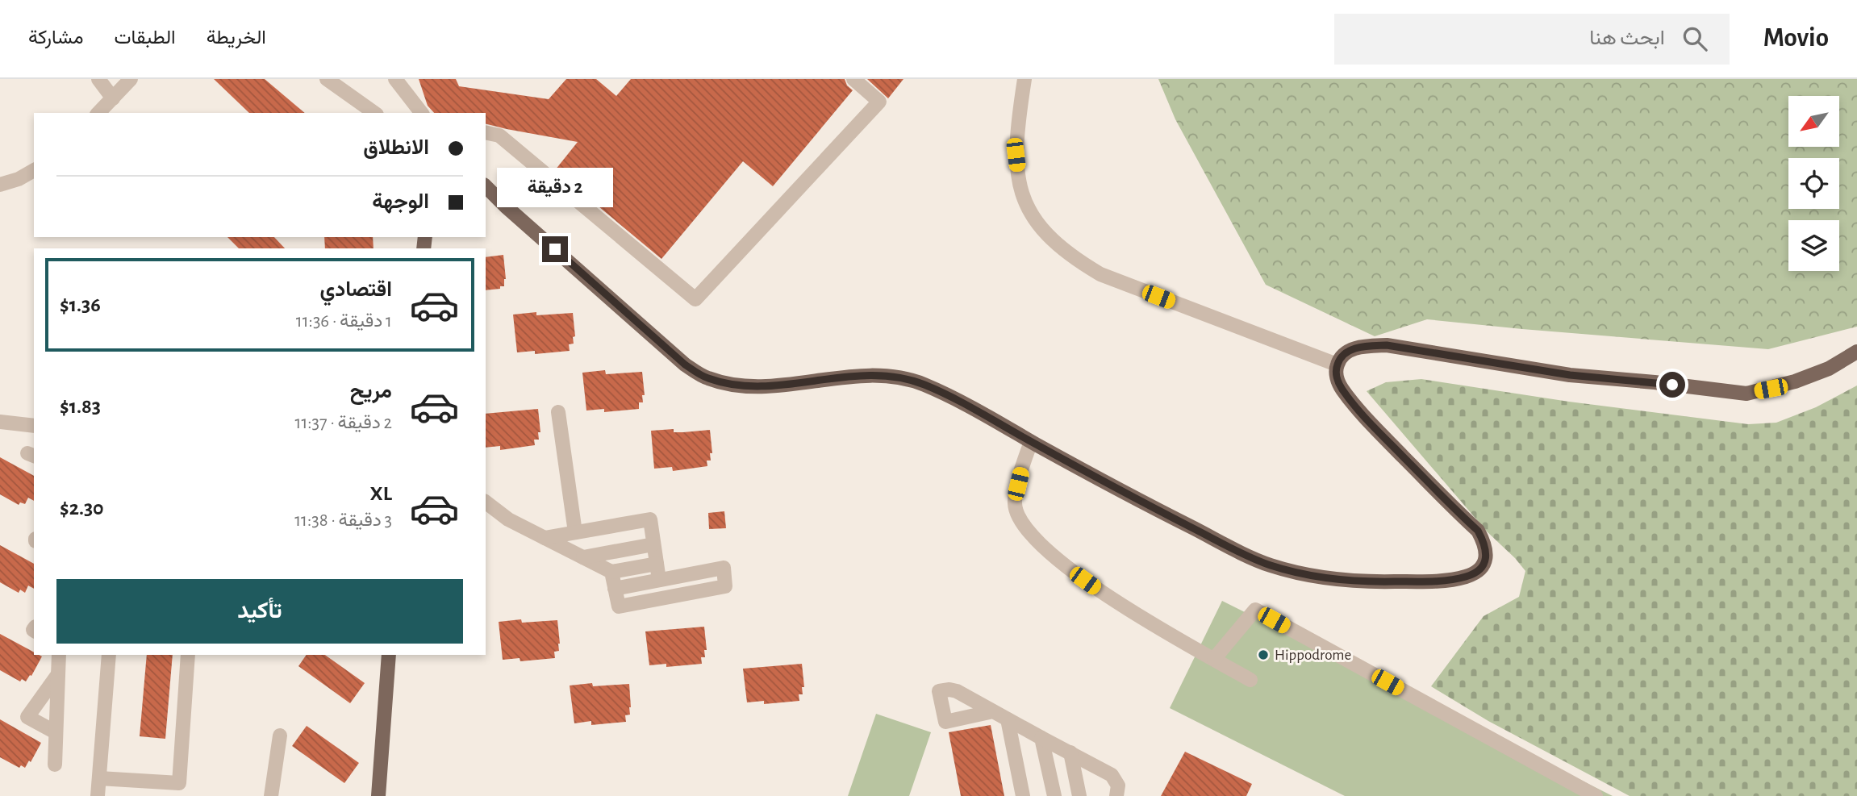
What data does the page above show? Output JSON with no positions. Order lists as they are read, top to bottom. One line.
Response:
{"places":["Hippodrome"],"north":"bottom left","page":{"header":"Movio","search":"ابحث هنا","nav":["الخريطة","الطبقات","مشاركة"],"banner":["الانطلاق","الوجهة"],"bubble":"2 دقيقة","list":[{"name":"اقتصادي","note":"1 دقيقة · 11:36","value":"$1.36"},{"name":"مريح","note":"2 دقيقة · 11:37","value":"$1.83"},{"name":"XL","note":"3 دقيقة · 11:38","value":"$2.30"}],"buttons":"تأكيد"}}
